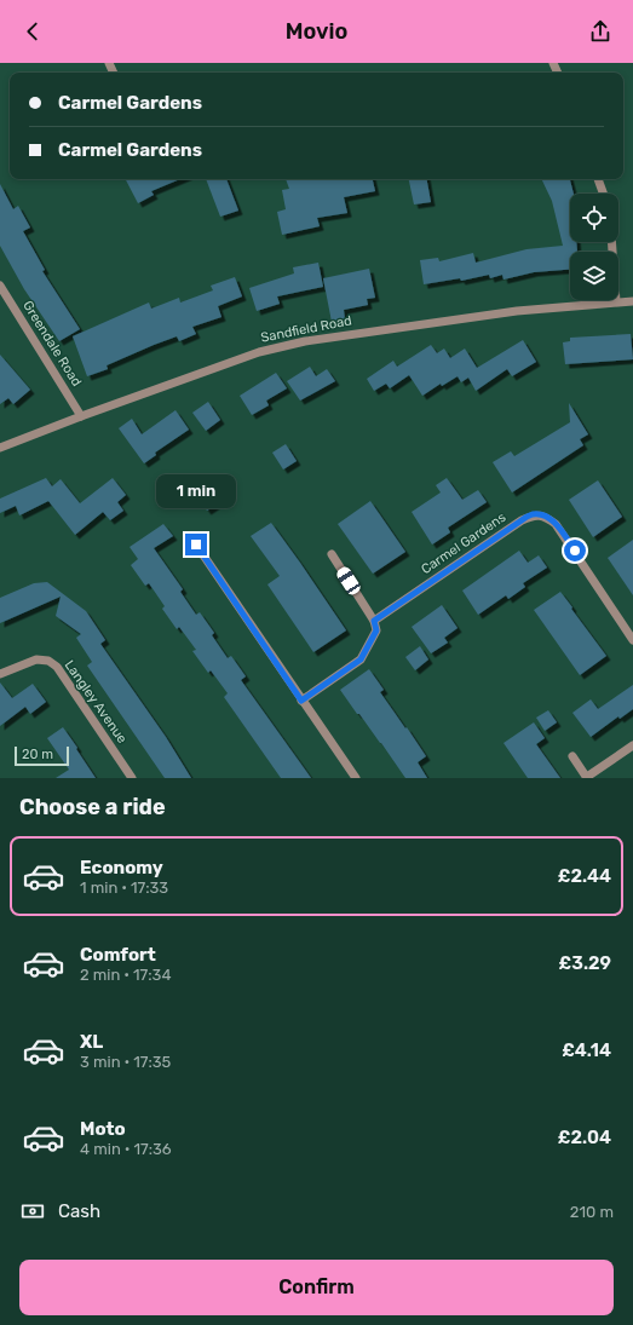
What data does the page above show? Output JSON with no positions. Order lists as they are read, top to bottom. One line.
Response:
{"streets":{"street":["Sandfield Road","Greendale Road","Carmel Gardens","Langley Avenue"]},"crossings":[["Sandfield Road","Greendale Road"]],"scale_bar":"20 m","page":{"header":"Movio","banner":["Carmel Gardens","Carmel Gardens"],"bubble":"1 min","scale":"20 m","heading":"Choose a ride","list":[{"name":"Economy","note":"1 min · 17:33","value":"£2.44"},{"name":"Comfort","note":"2 min · 17:34","value":"£3.29"},{"name":"XL","note":"3 min · 17:35","value":"£4.14"},{"name":"Moto","note":"4 min · 17:36","value":"£2.04"}],"pay":["Cash","210 m"],"buttons":"Confirm"}}
